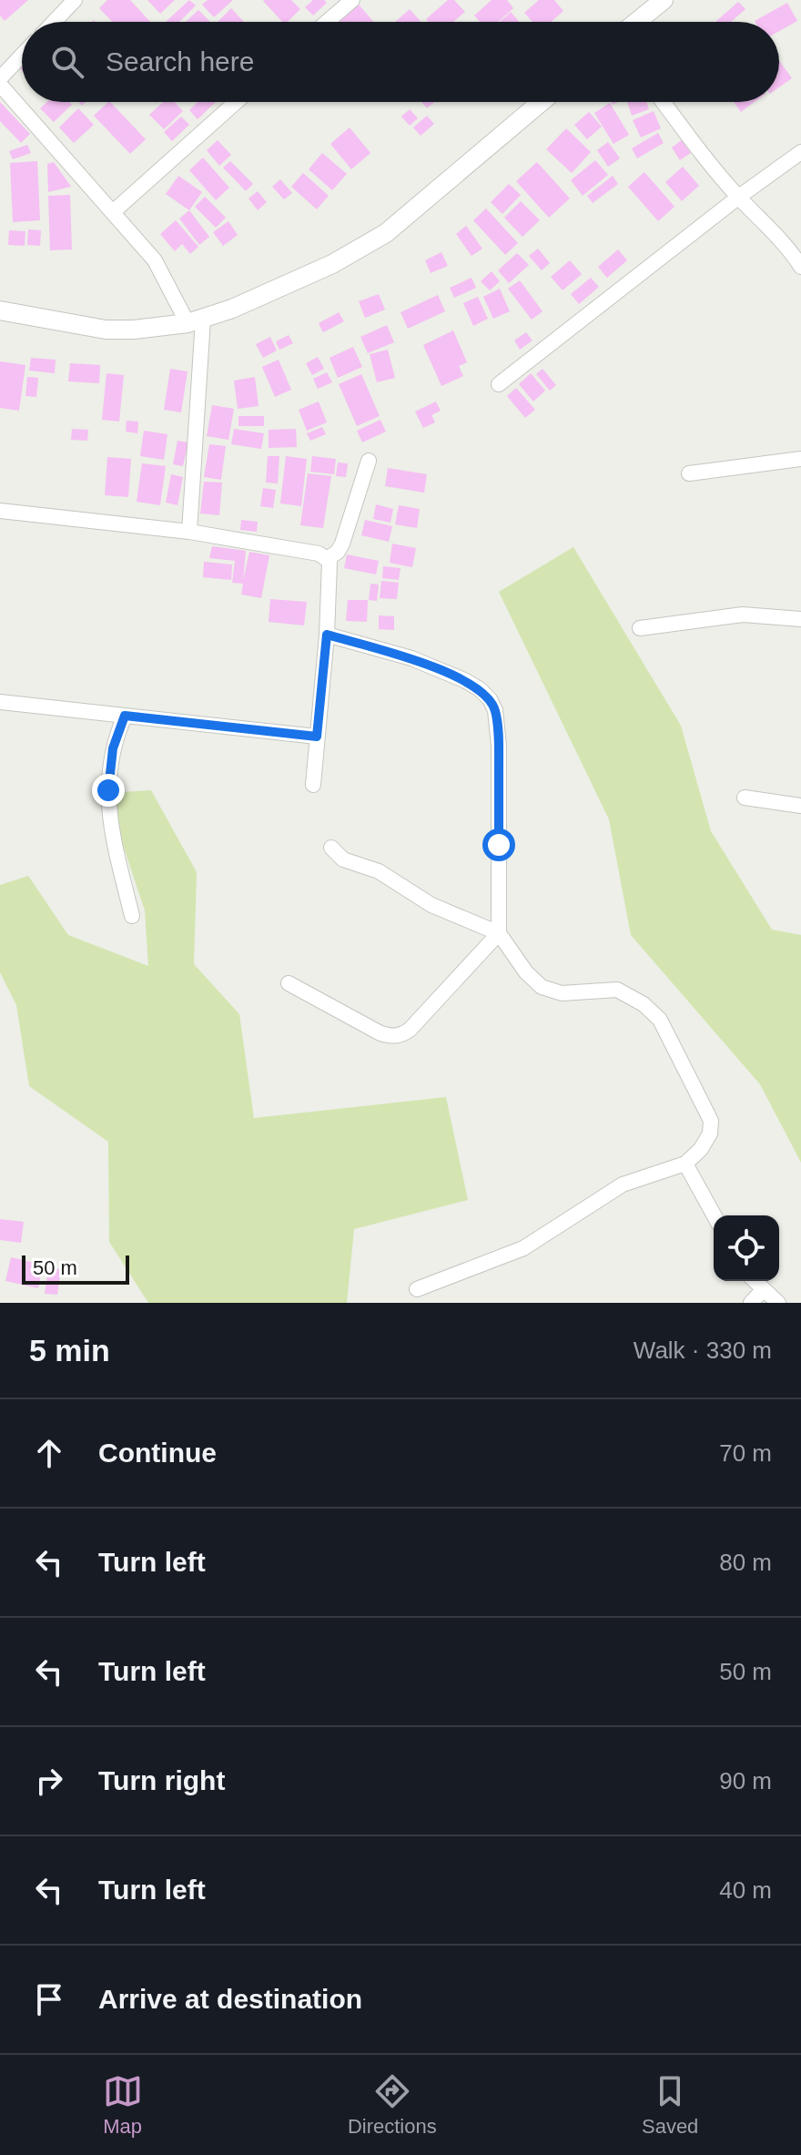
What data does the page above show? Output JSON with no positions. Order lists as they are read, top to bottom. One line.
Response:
{"scale_bar":"50 m","page":{"search":"Search here","scale":"50 m","heading":["5 min","Walk · 330 m"],"list":[["Continue","70 m"],["Turn left","80 m"],["Turn left","50 m"],["Turn right","90 m"],["Turn left","40 m"],"Arrive at destination"],"nav":["Map","Directions","Saved"]}}
